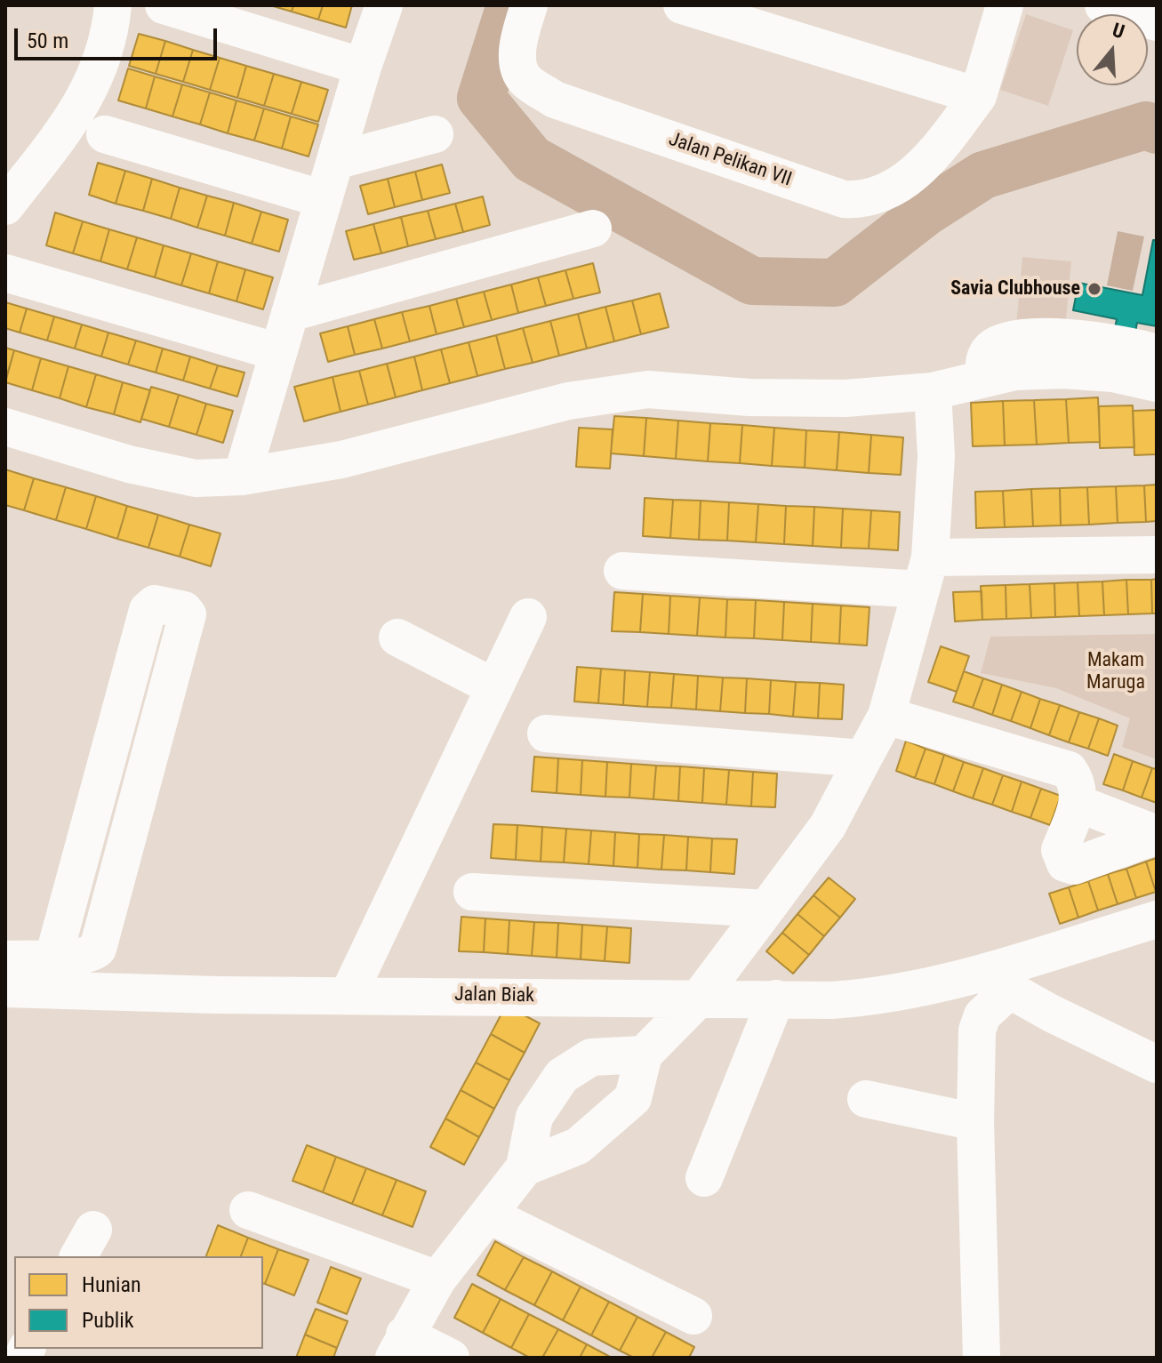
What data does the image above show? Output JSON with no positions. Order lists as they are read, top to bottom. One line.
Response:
{"streets":{"street":["Jalan Pelikan VII","Jalan Biak"]},"parks":["Makam Maruga"],"places":["Savia Clubhouse"],"legend":["Hunian","Publik"],"scale_bar":"50 m","north":"top"}
